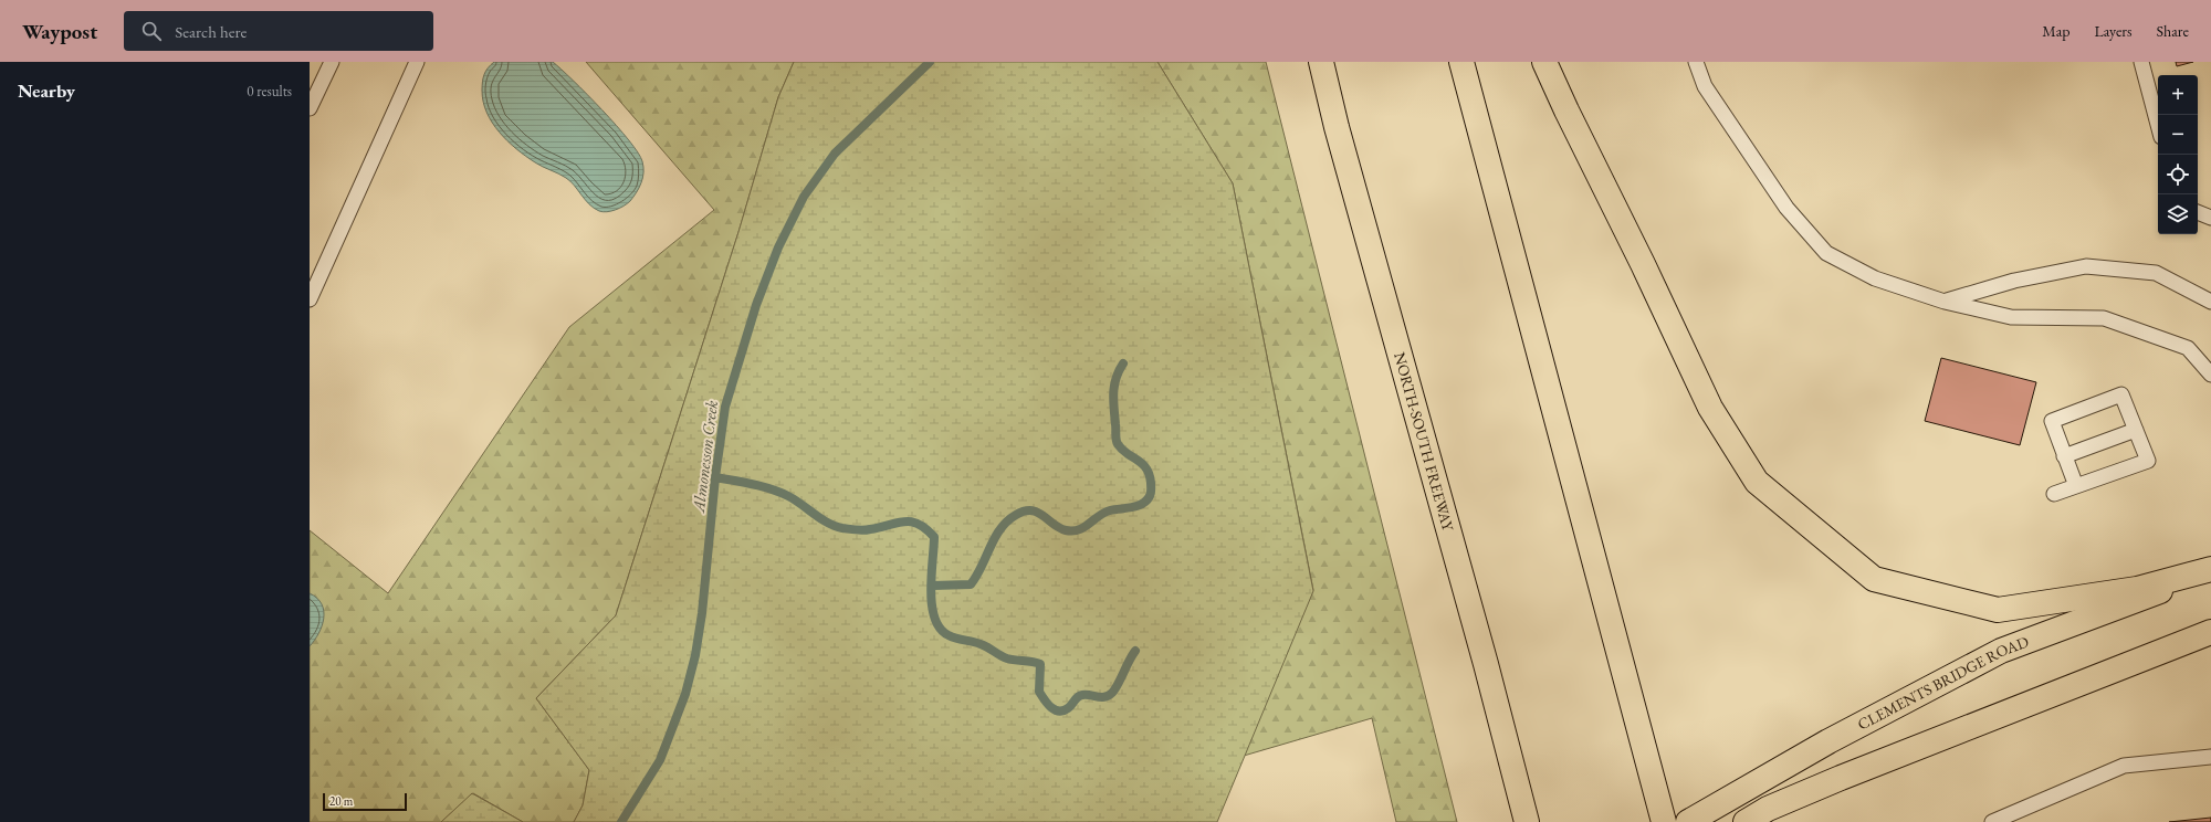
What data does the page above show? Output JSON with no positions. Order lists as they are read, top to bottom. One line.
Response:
{"streets":{"main road":["NORTH-SOUTH FREEWAY","CLEMENTS BRIDGE ROAD"]},"water":["Almonesson Creek"],"scale_bar":"20 m","page":{"header":"Waypost","search":"Search here","nav":["Map","Layers","Share"],"heading":["Nearby","0 results"],"map_buttons":["+","−"],"scale":"20 m"}}
